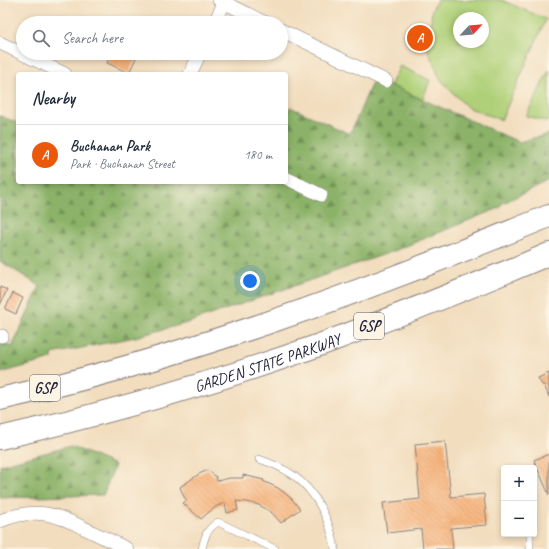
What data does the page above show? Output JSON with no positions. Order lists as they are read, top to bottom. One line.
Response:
{"streets":{"highway":["GSP","GARDEN STATE PARKWAY"]},"north":"top right","page":{"search":"Search here","pins":"A","heading":"Nearby","list":[{"mark":"A","name":"Buchanan Park","note":"Park · Buchanan Street","value":"180 m"}],"map_buttons":["+","−"]}}
